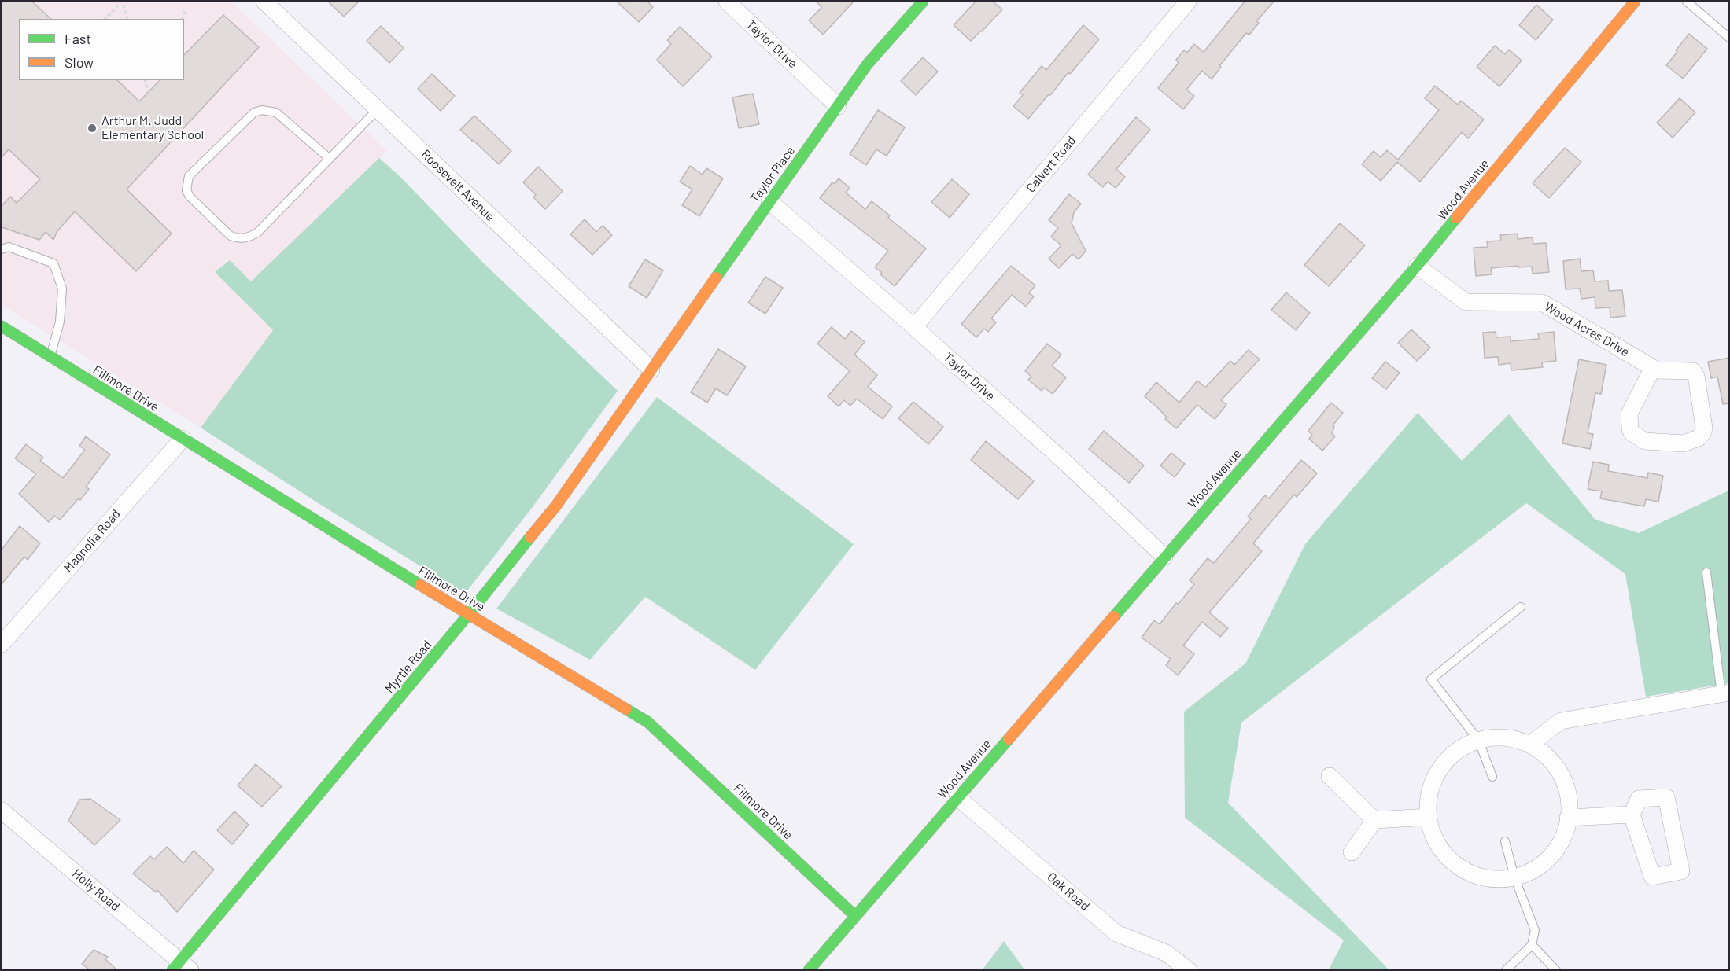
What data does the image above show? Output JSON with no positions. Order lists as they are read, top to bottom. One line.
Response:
{"streets":{"street":["Taylor Drive","Calvert Road","Taylor Place","Roosevelt Avenue","Wood Avenue","Wood Acres Drive","Fillmore Drive","Magnolia Road","Myrtle Road","Holly Road","Oak Road"]},"crossings":[["Taylor Drive","Calvert Road"],["Taylor Drive","Taylor Place"],["Taylor Drive","Wood Avenue"],["Taylor Place","Roosevelt Avenue"],["Taylor Place","Myrtle Road"],["Roosevelt Avenue","Myrtle Road"],["Wood Avenue","Wood Acres Drive"],["Wood Avenue","Fillmore Drive"],["Wood Avenue","Oak Road"],["Fillmore Drive","Magnolia Road"],["Fillmore Drive","Myrtle Road"],["Myrtle Road","Holly Road"]],"places":["Arthur M. Judd Elementary School"],"legend":["Fast","Slow"]}
